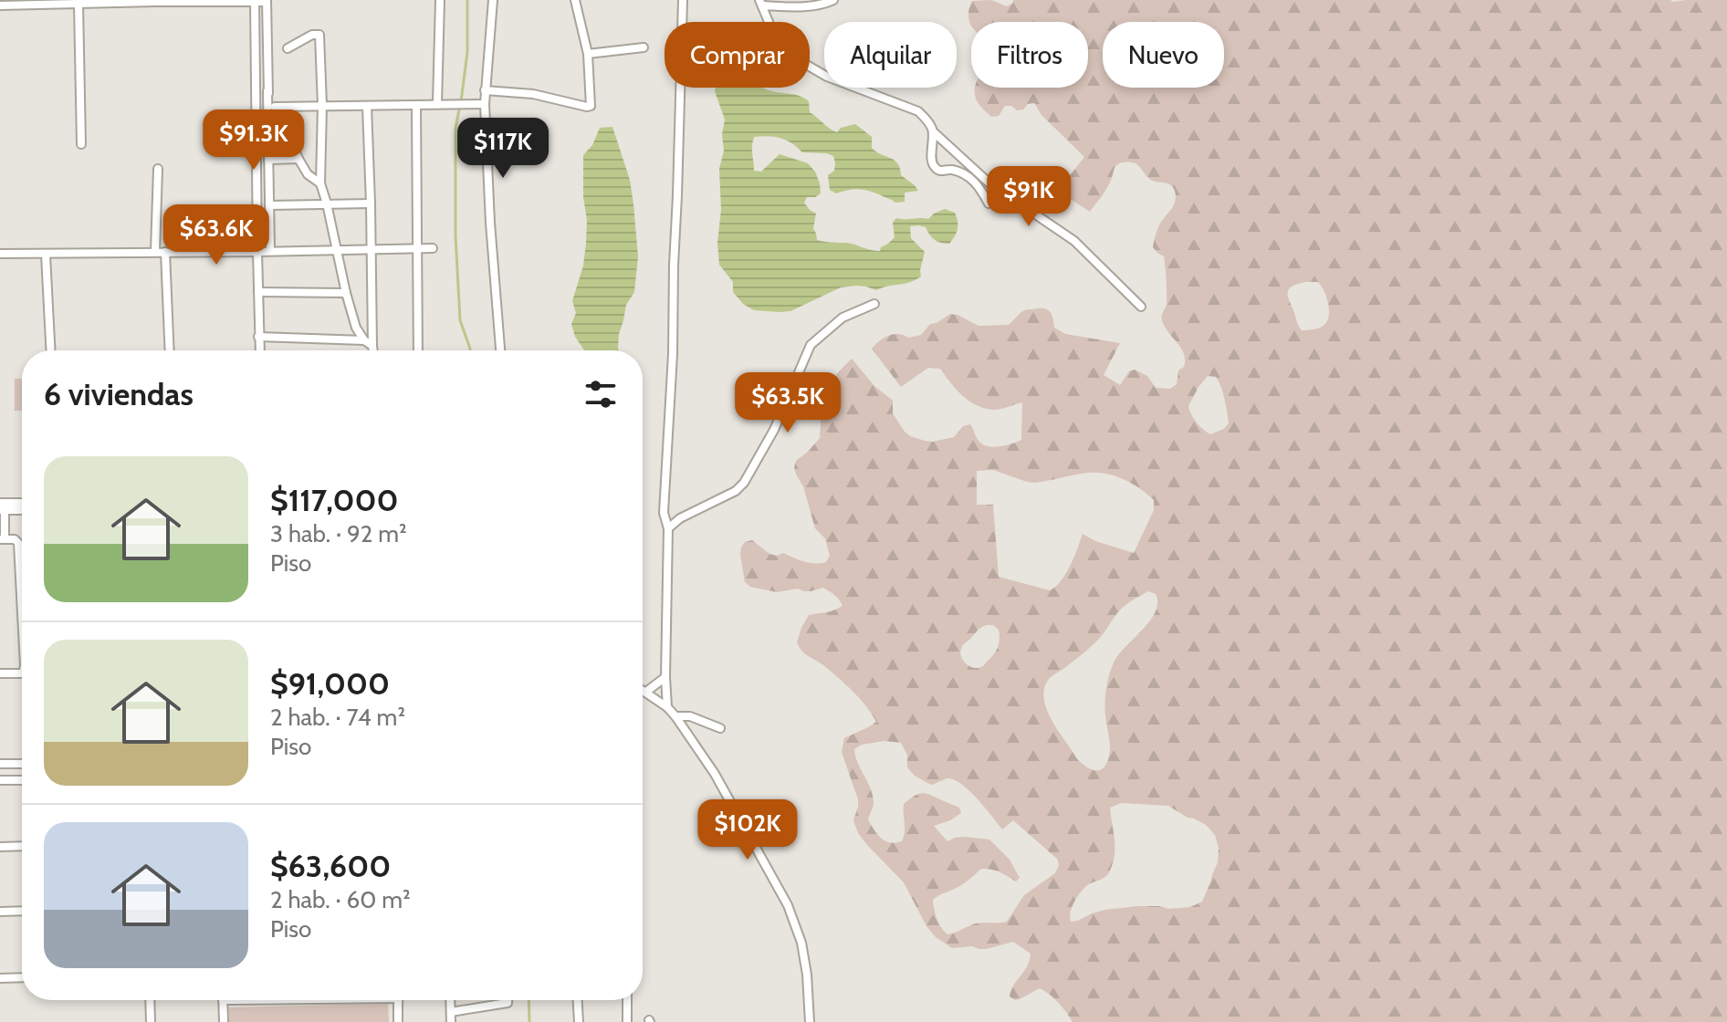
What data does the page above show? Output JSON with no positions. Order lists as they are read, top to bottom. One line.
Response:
{"page":{"chip":["Comprar","Alquilar","Filtros","Nuevo"],"price":["$91.3K","$117K","$91K","$63.6K","$63.5K","$102K"],"heading":"6 viviendas","list":[{"name":"$117,000","note":"3 hab. · 92 m² · Piso"},{"name":"$91,000","note":"2 hab. · 74 m² · Piso"},{"name":"$63,600","note":"2 hab. · 60 m² · Piso"}]}}
